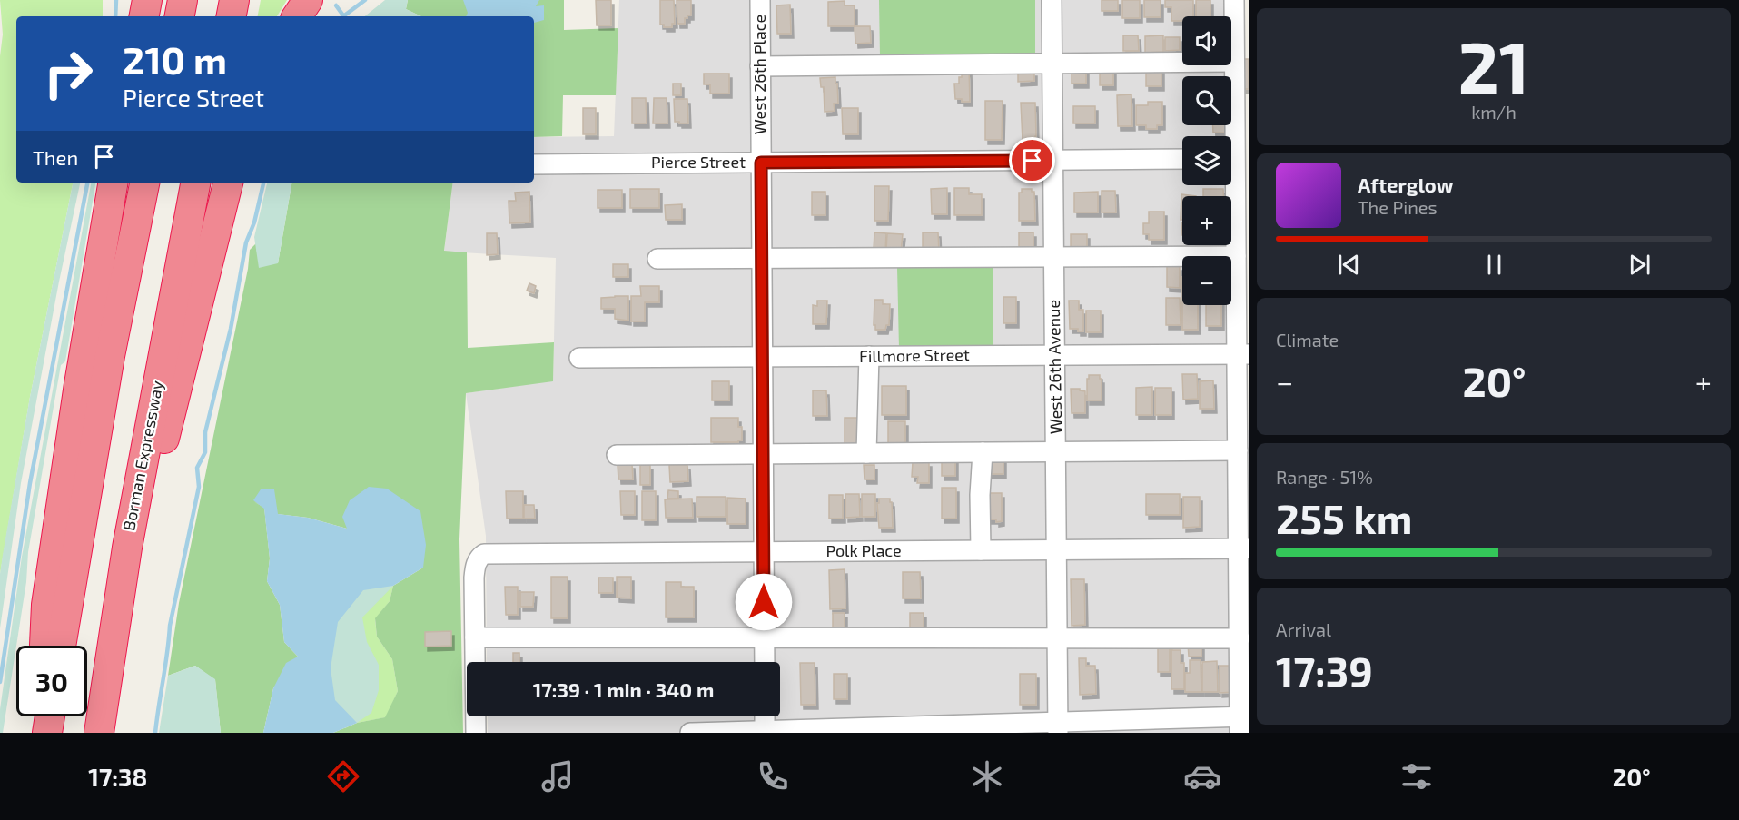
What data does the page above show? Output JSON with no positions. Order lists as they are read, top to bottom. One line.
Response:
{"streets":{"highway":["Borman Expressway"],"street":["West 26th Place","Pierce Street","Fillmore Street","West 26th Avenue","Polk Place"]},"crossings":[["West 26th Place","Pierce Street"],["West 26th Place","Fillmore Street"],["West 26th Place","Polk Place"],["Pierce Street","West 26th Avenue"],["Fillmore Street","West 26th Avenue"],["West 26th Avenue","Polk Place"]],"page":{"tile":[["21","km/h"],"Climate",["Range · 51%","255 km"],["Arrival","17:39"]],"map_buttons":["+","−"],"turn":["210 m","Pierce Street"],"then":"Then","song":["Afterglow","The Pines"],"heat":["−","20°","+"],"limit":"30","trip":"17:39 · 1 min · 340 m","tabs":["17:38","20°"]}}
